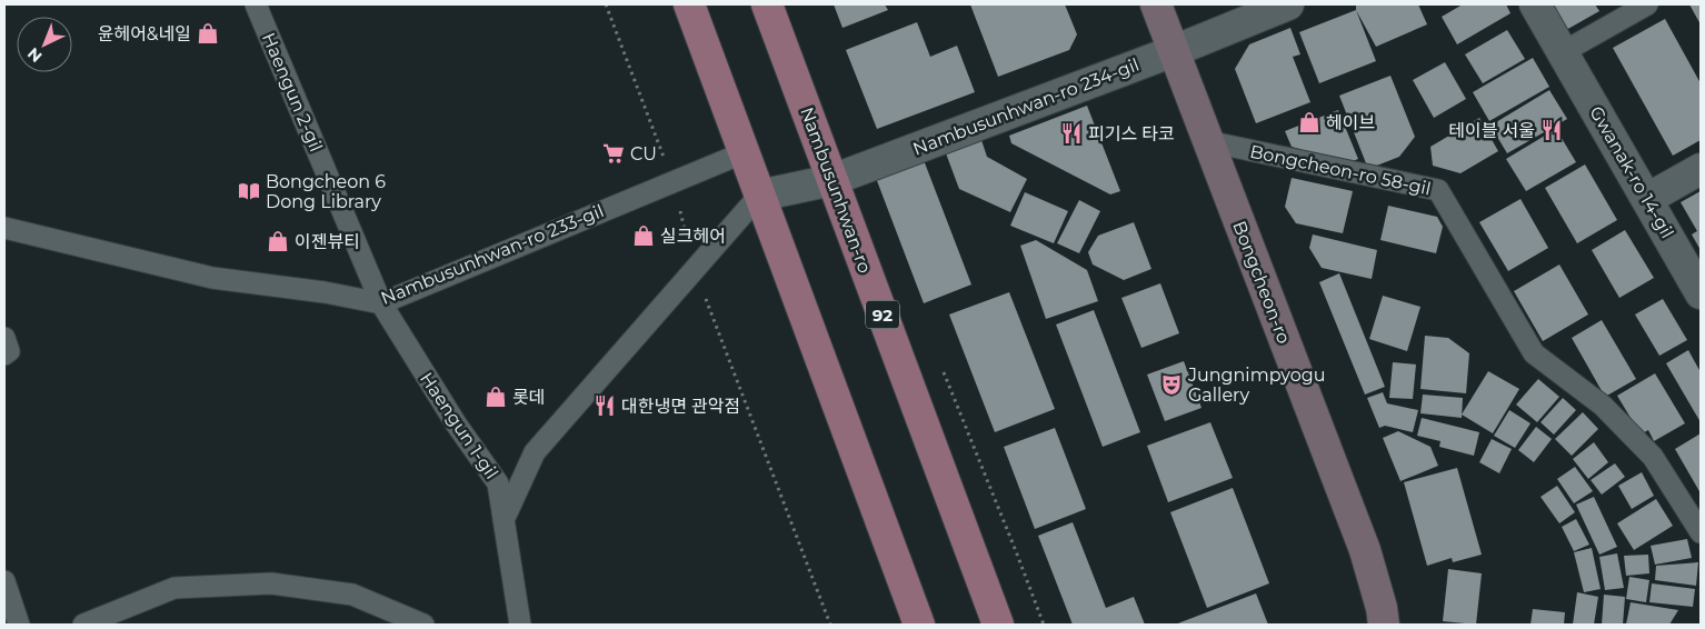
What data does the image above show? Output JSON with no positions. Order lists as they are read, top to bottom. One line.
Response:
{"streets":{"main road":["Nambusunhwan-ro","Bongcheon-ro","92"],"street":["Nambusunhwan-ro 234-gil","Gwanak-ro 14-gil"],"lane":["Haengun 2-gil","Bongcheon-ro 58-gil","Nambusunhwan-ro 233-gil","Haengun 1-gil"]},"crossings":[["Haengun 2-gil","Nambusunhwan-ro 233-gil"],["Haengun 2-gil","Haengun 1-gil"],["Nambusunhwan-ro 234-gil","Nambusunhwan-ro"],["Nambusunhwan-ro 234-gil","Bongcheon-ro"],["Bongcheon-ro 58-gil","Bongcheon-ro"],["Nambusunhwan-ro 233-gil","Haengun 1-gil"]],"places":{"shop":["윤헤어&네일","헤이브","실크헤어","이젠뷰티","롯데"],"restaurant":["테이블 서울","피기스 타코","대한냉면 관악점"],"supermarket":["CU"],"library":["Bongcheon 6 Dong Library"],"theatre":["Jungnimpyogu Gallery"]},"north":"bottom left"}
